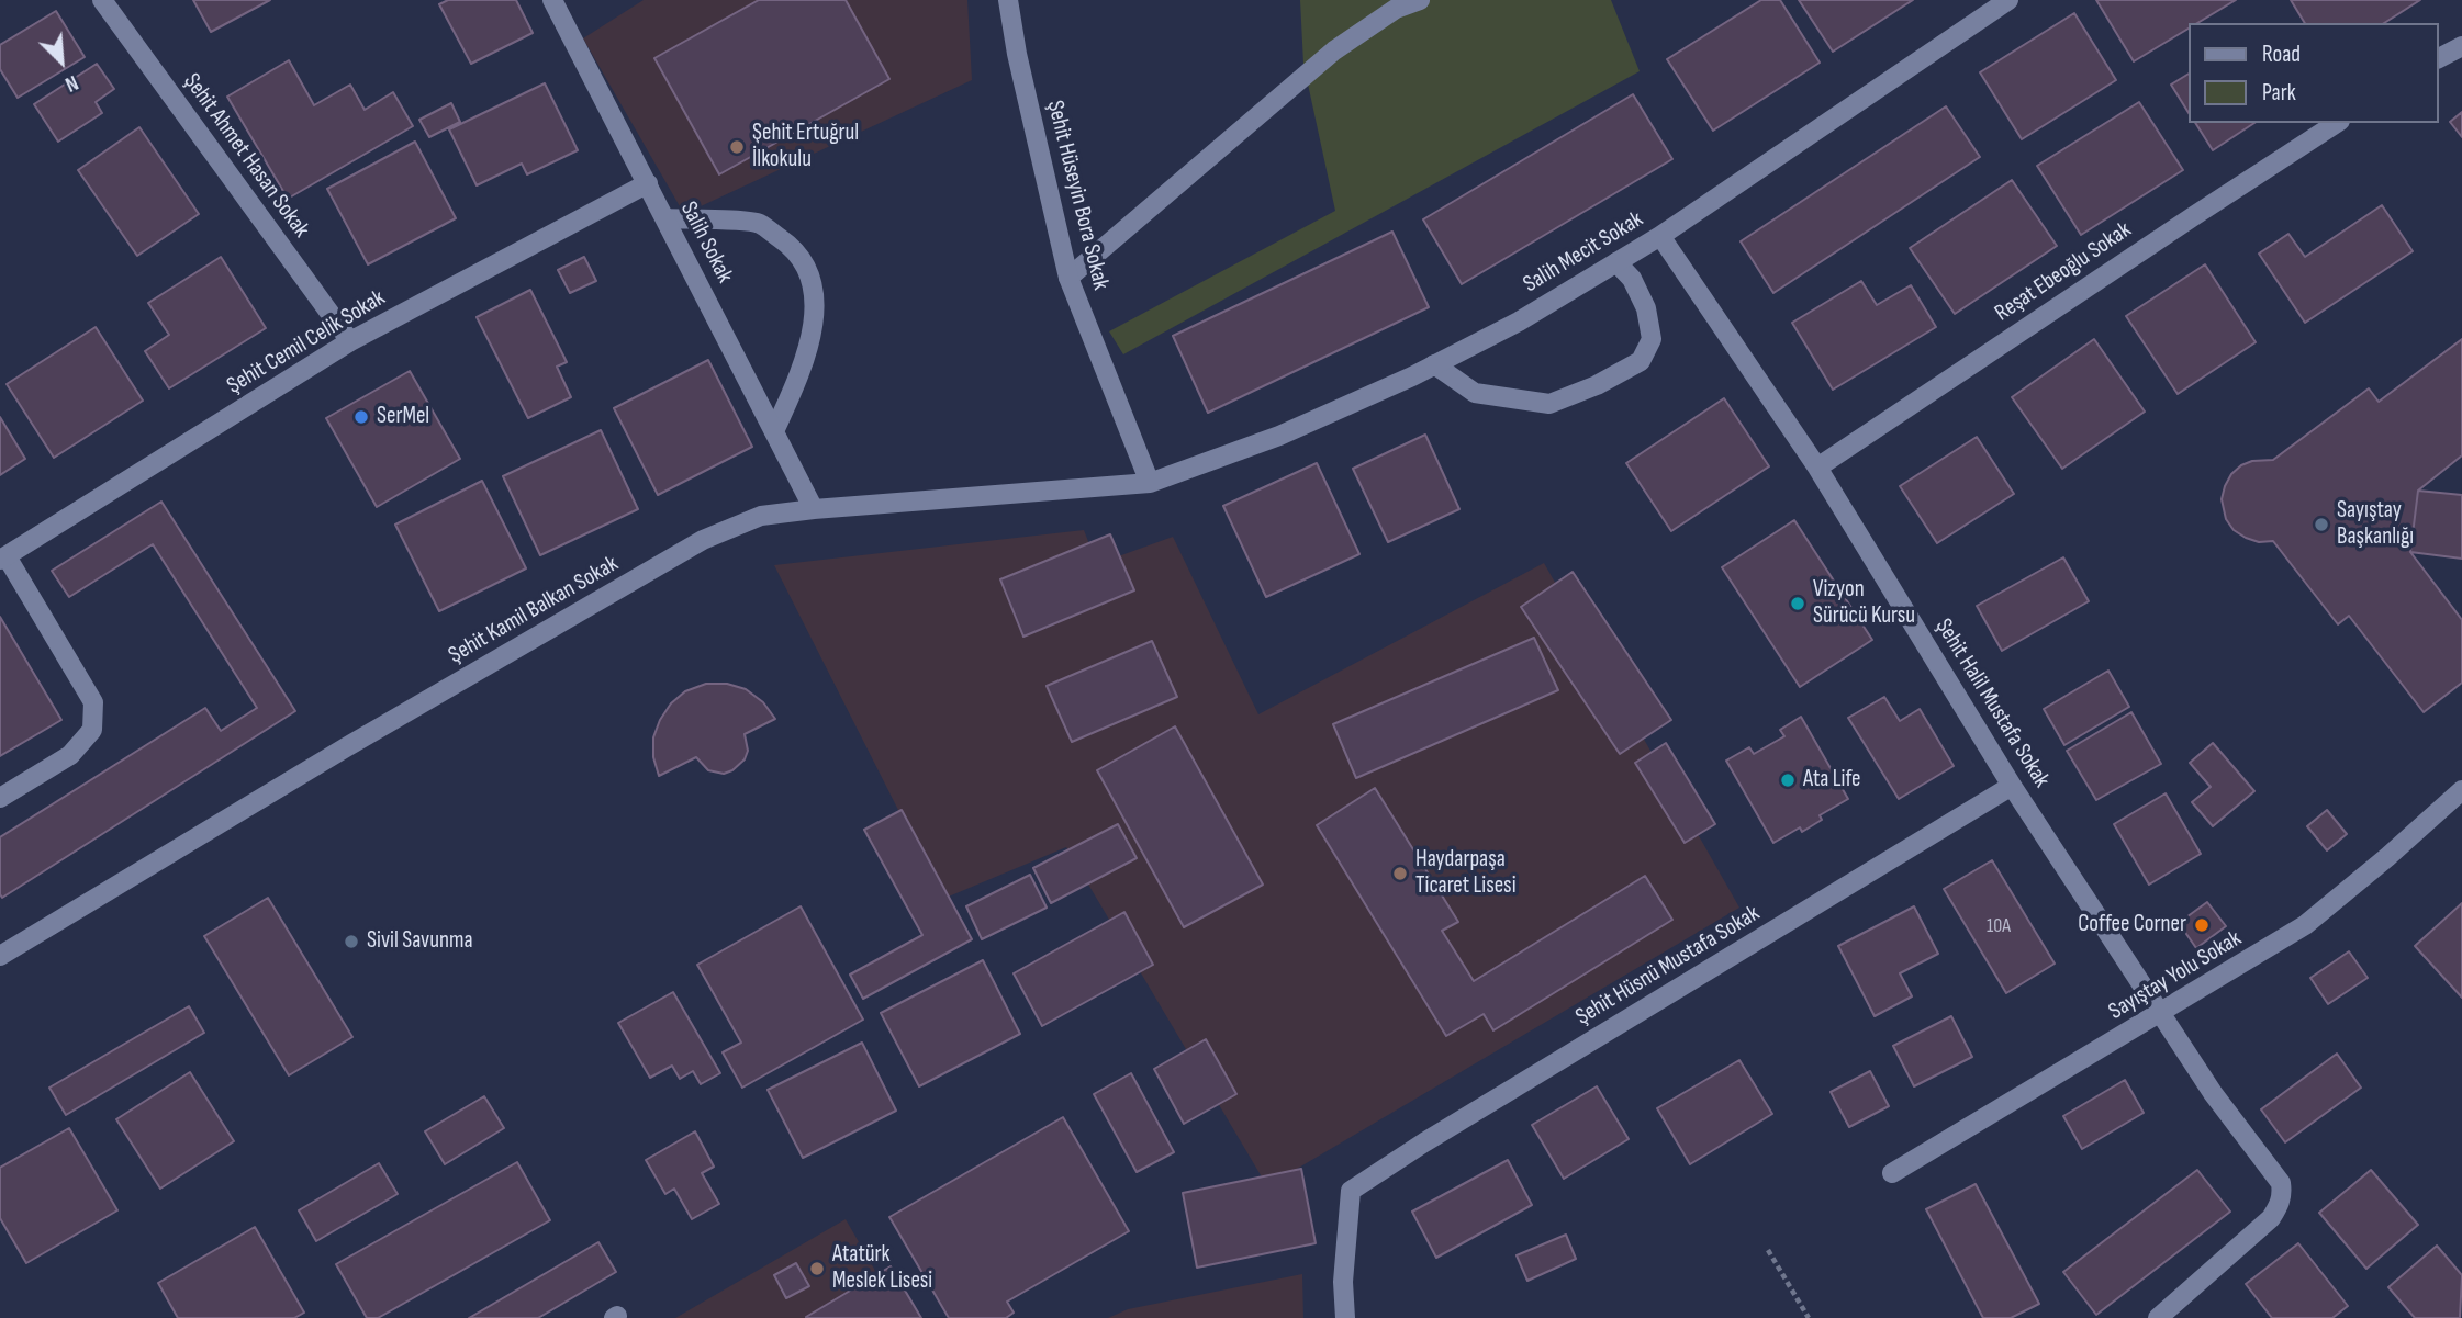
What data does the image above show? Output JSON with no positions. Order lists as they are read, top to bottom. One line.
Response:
{"streets":{"street":["Şehit Ahmet Hasan Sokak","Şehit Hüseyin Bora Sokak","Salih Sokak","Salih Mecit Sokak","Reşat Ebeoğlu Sokak","Şehit Cemil Celik Sokak","Şehit Kamil Balkan Sokak","Şehit Halil Mustafa Sokak","Şehit Hüsnü Mustafa Sokak","Sayıştay Yolu Sokak"]},"crossings":[["Şehit Ahmet Hasan Sokak","Şehit Cemil Celik Sokak"],["Şehit Hüseyin Bora Sokak","Salih Mecit Sokak"],["Şehit Hüseyin Bora Sokak","Şehit Kamil Balkan Sokak"],["Salih Sokak","Şehit Cemil Celik Sokak"],["Salih Sokak","Şehit Kamil Balkan Sokak"],["Salih Mecit Sokak","Şehit Kamil Balkan Sokak"],["Salih Mecit Sokak","Şehit Halil Mustafa Sokak"],["Reşat Ebeoğlu Sokak","Şehit Halil Mustafa Sokak"],["Şehit Halil Mustafa Sokak","Şehit Hüsnü Mustafa Sokak"],["Şehit Halil Mustafa Sokak","Sayıştay Yolu Sokak"]],"places":["Şehit Ertuğrul İlkokulu","SerMel","Sayıştay Başkanlığı","Vizyon Sürücü Kursu","Ata Life","Haydarpaşa Ticaret Lisesi","Coffee Corner","Sivil Savunma","Atatürk Meslek Lisesi"],"house_numbers":["10A"],"legend":["Road","Park"],"north":"bottom right"}
